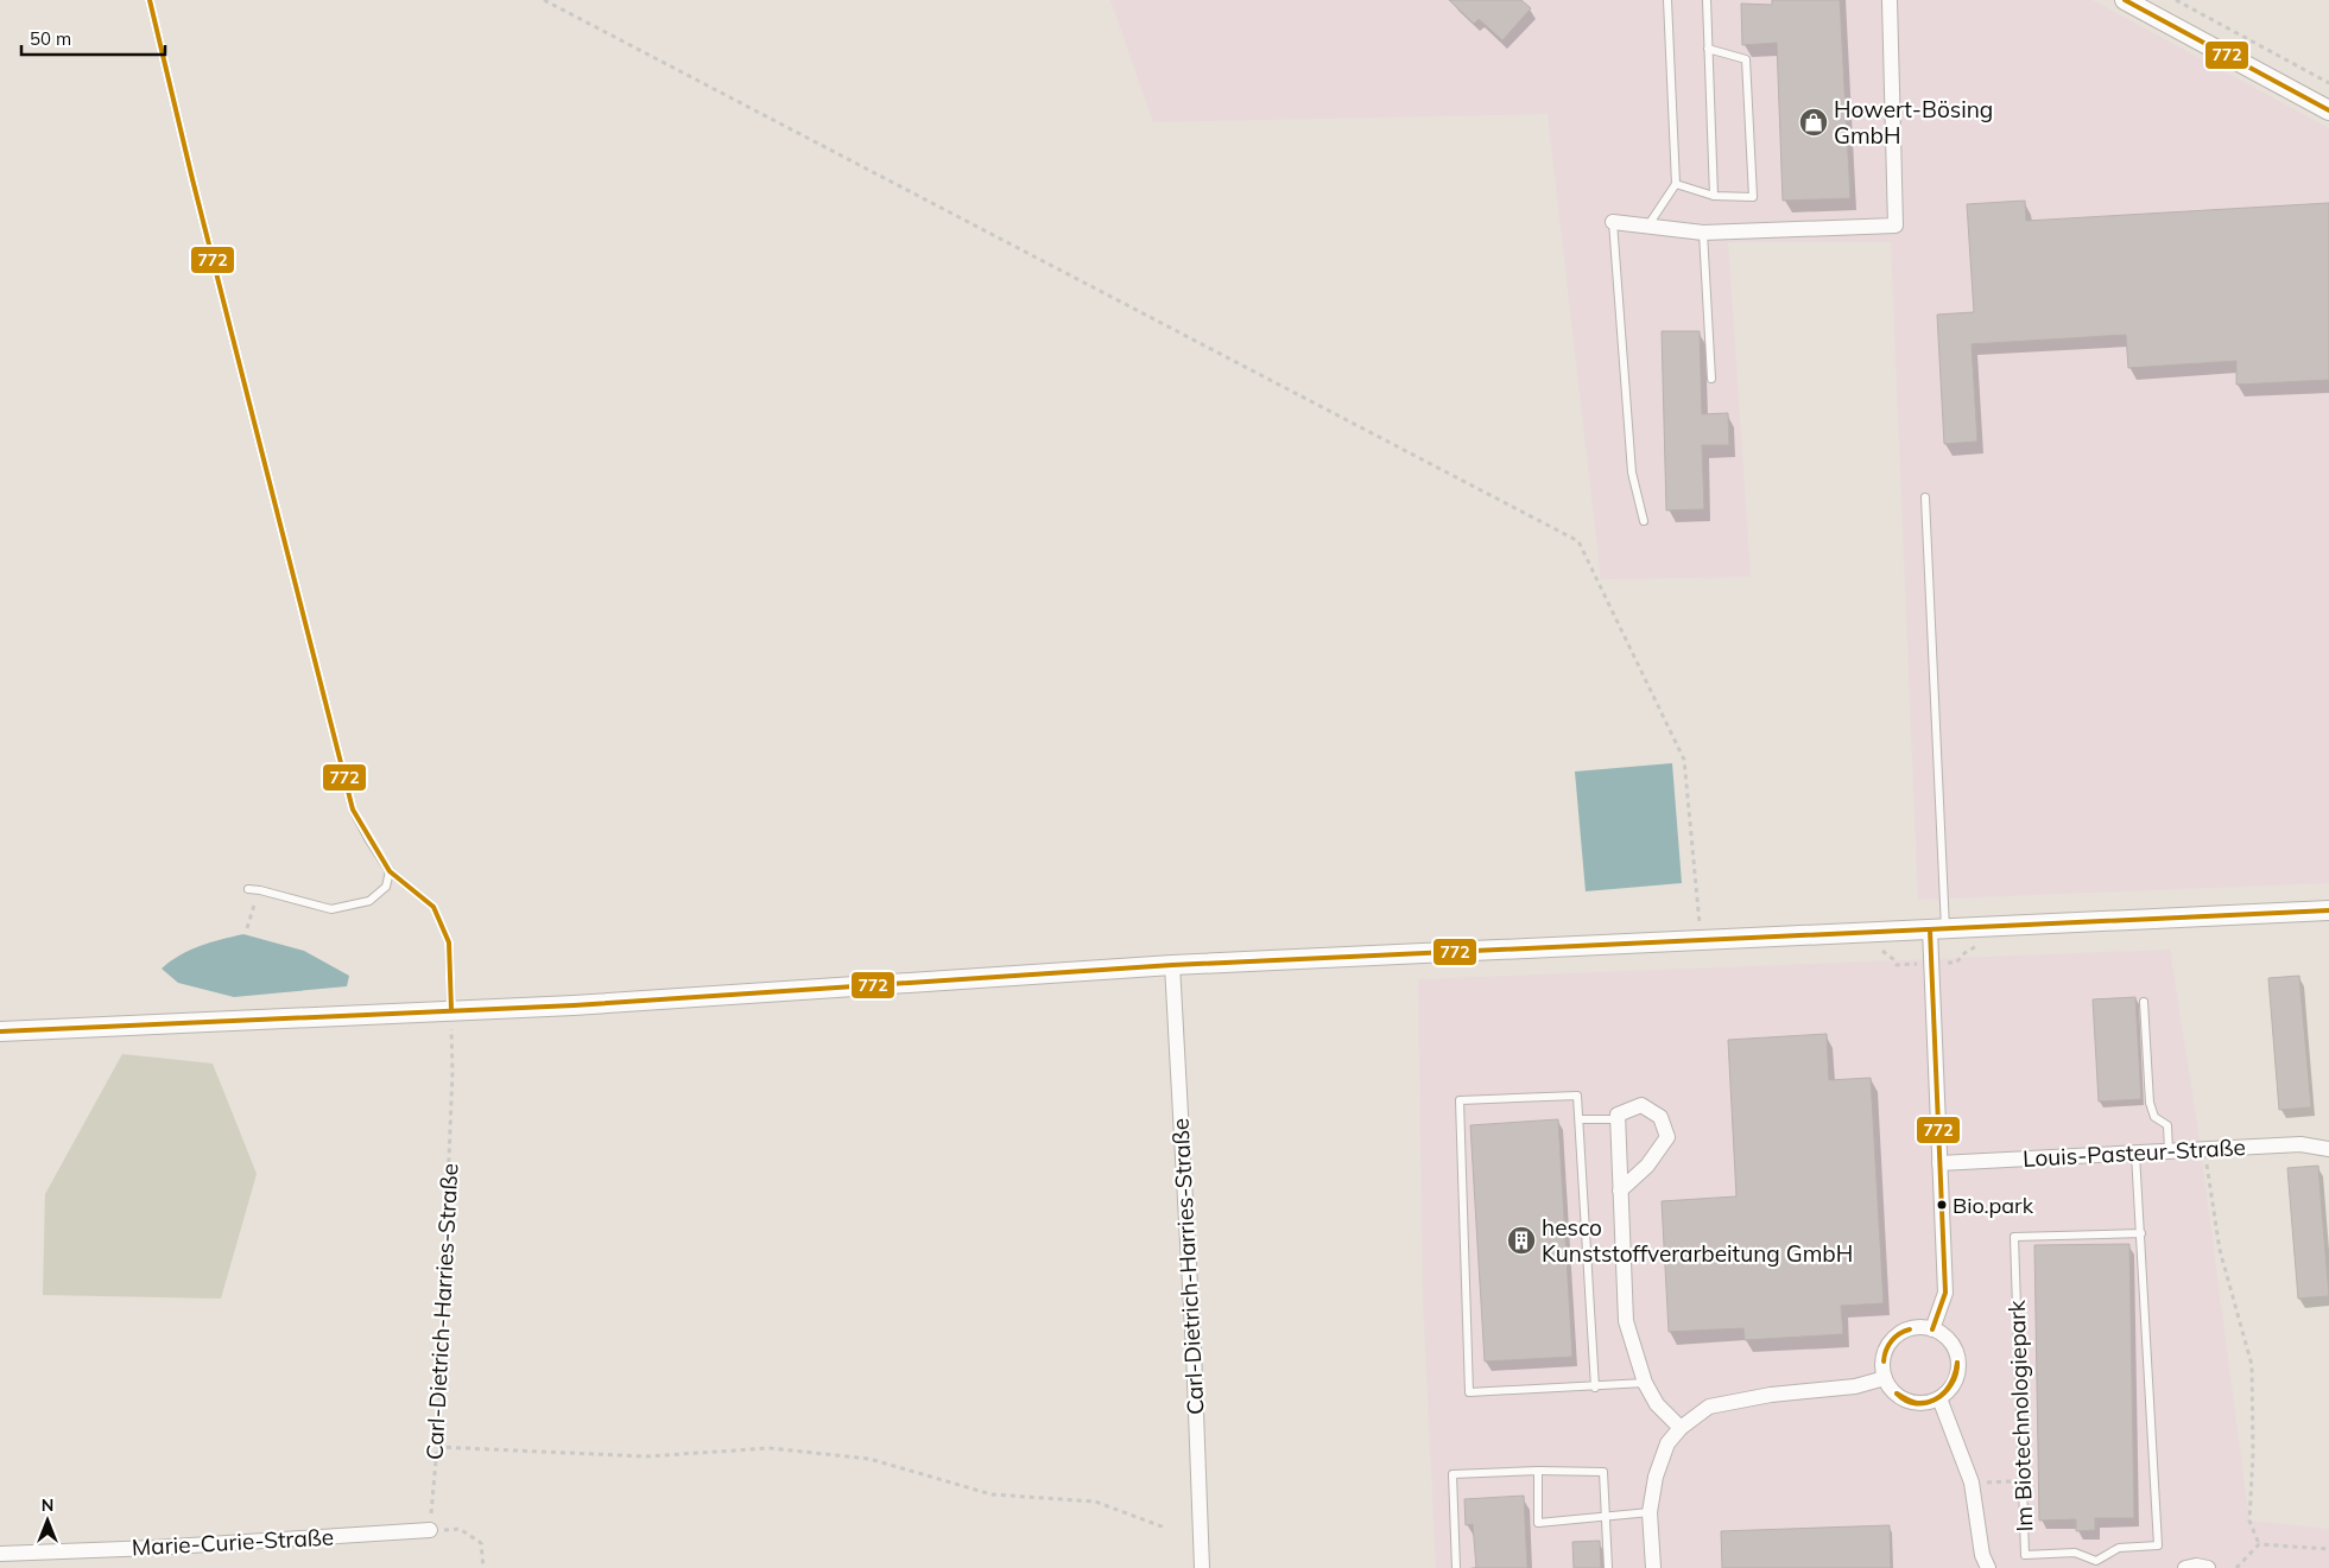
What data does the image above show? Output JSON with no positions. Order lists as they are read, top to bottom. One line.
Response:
{"streets":{"street":["Louis-Pasteur-Straße","Carl-Dietrich-Harries-Straße","Im Biotechnologiepark","Marie-Curie-Straße"]},"crossings":[["Louis-Pasteur-Straße","Im Biotechnologiepark"],["Carl-Dietrich-Harries-Straße","Marie-Curie-Straße"]],"places":{"shop":["Howert-Bösing GmbH"],"other":["Bio.park"],"building":["hesco Kunststoffverarbeitung GmbH"]},"lines":["transit line 772"],"scale_bar":"50 m","north":"top"}
